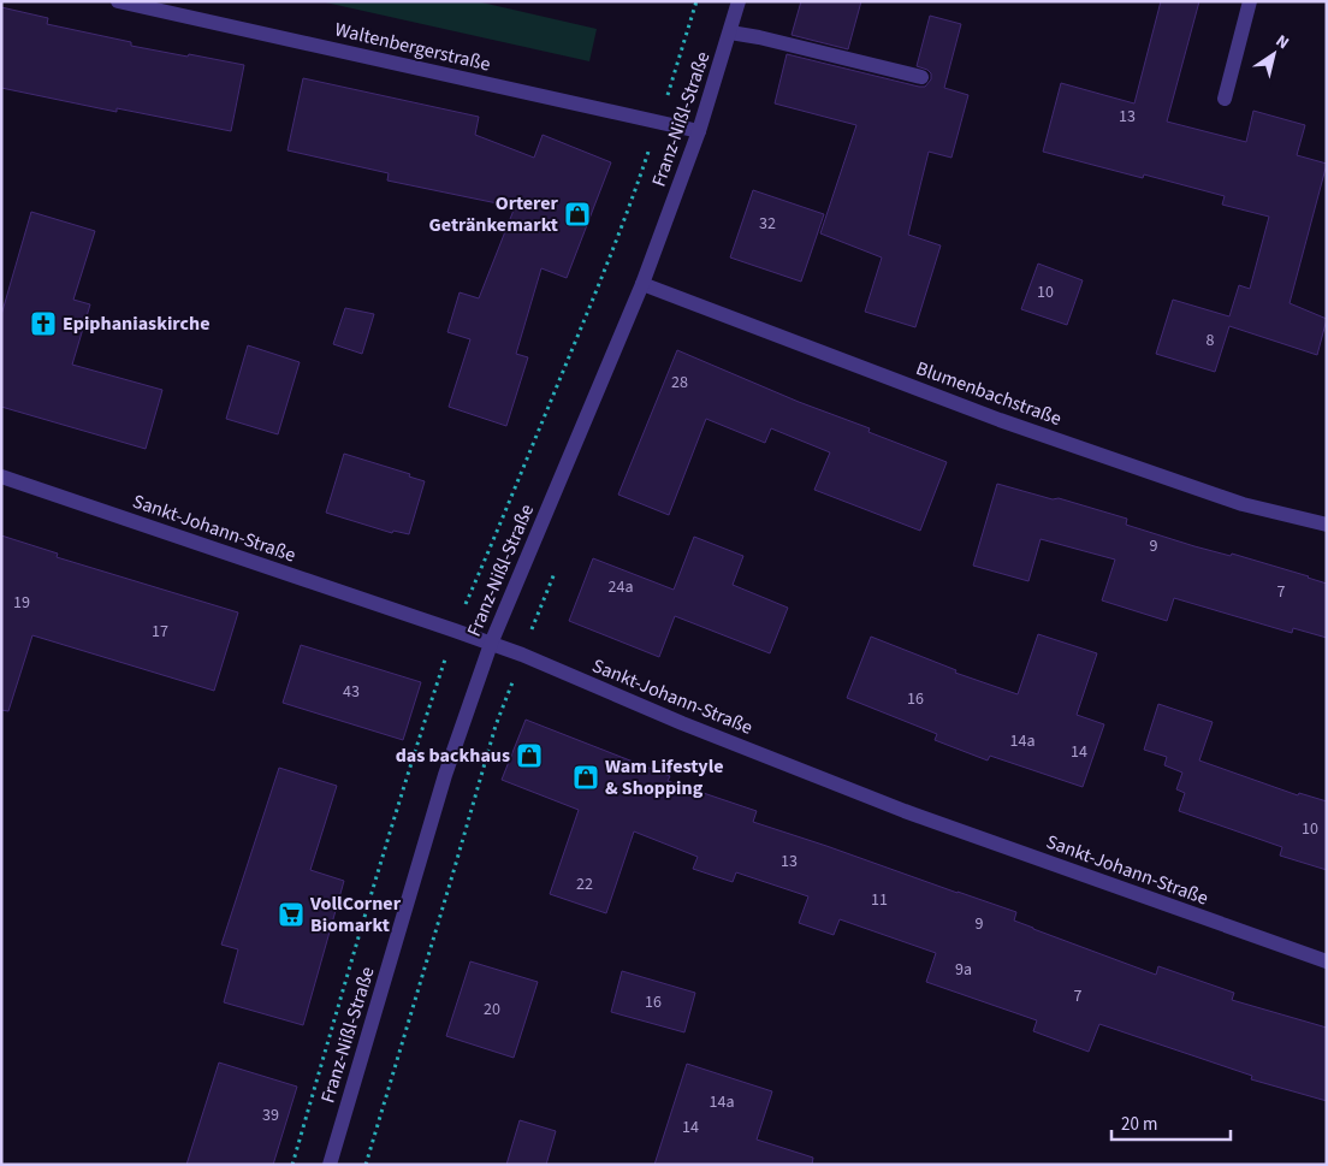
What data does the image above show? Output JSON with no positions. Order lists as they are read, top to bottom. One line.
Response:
{"streets":{"street":["Waltenbergerstraße","Franz-Nißl-Straße","Blumenbachstraße","Sankt-Johann-Straße"]},"crossings":[["Waltenbergerstraße","Franz-Nißl-Straße"],["Franz-Nißl-Straße","Blumenbachstraße"],["Franz-Nißl-Straße","Sankt-Johann-Straße"]],"places":{"shop":["Orterer Getränkemarkt","das backhaus","Wam Lifestyle & Shopping"],"church":["Epiphaniaskirche"],"supermarket":["VollCorner Biomarkt"]},"house_numbers":["13","32","10","8","28","9","24a","7","19","17","43","16","14a","14","10","13","22","11","9","9a","7","16","20","14a","39","14"],"scale_bar":"20 m","north":"top right"}
